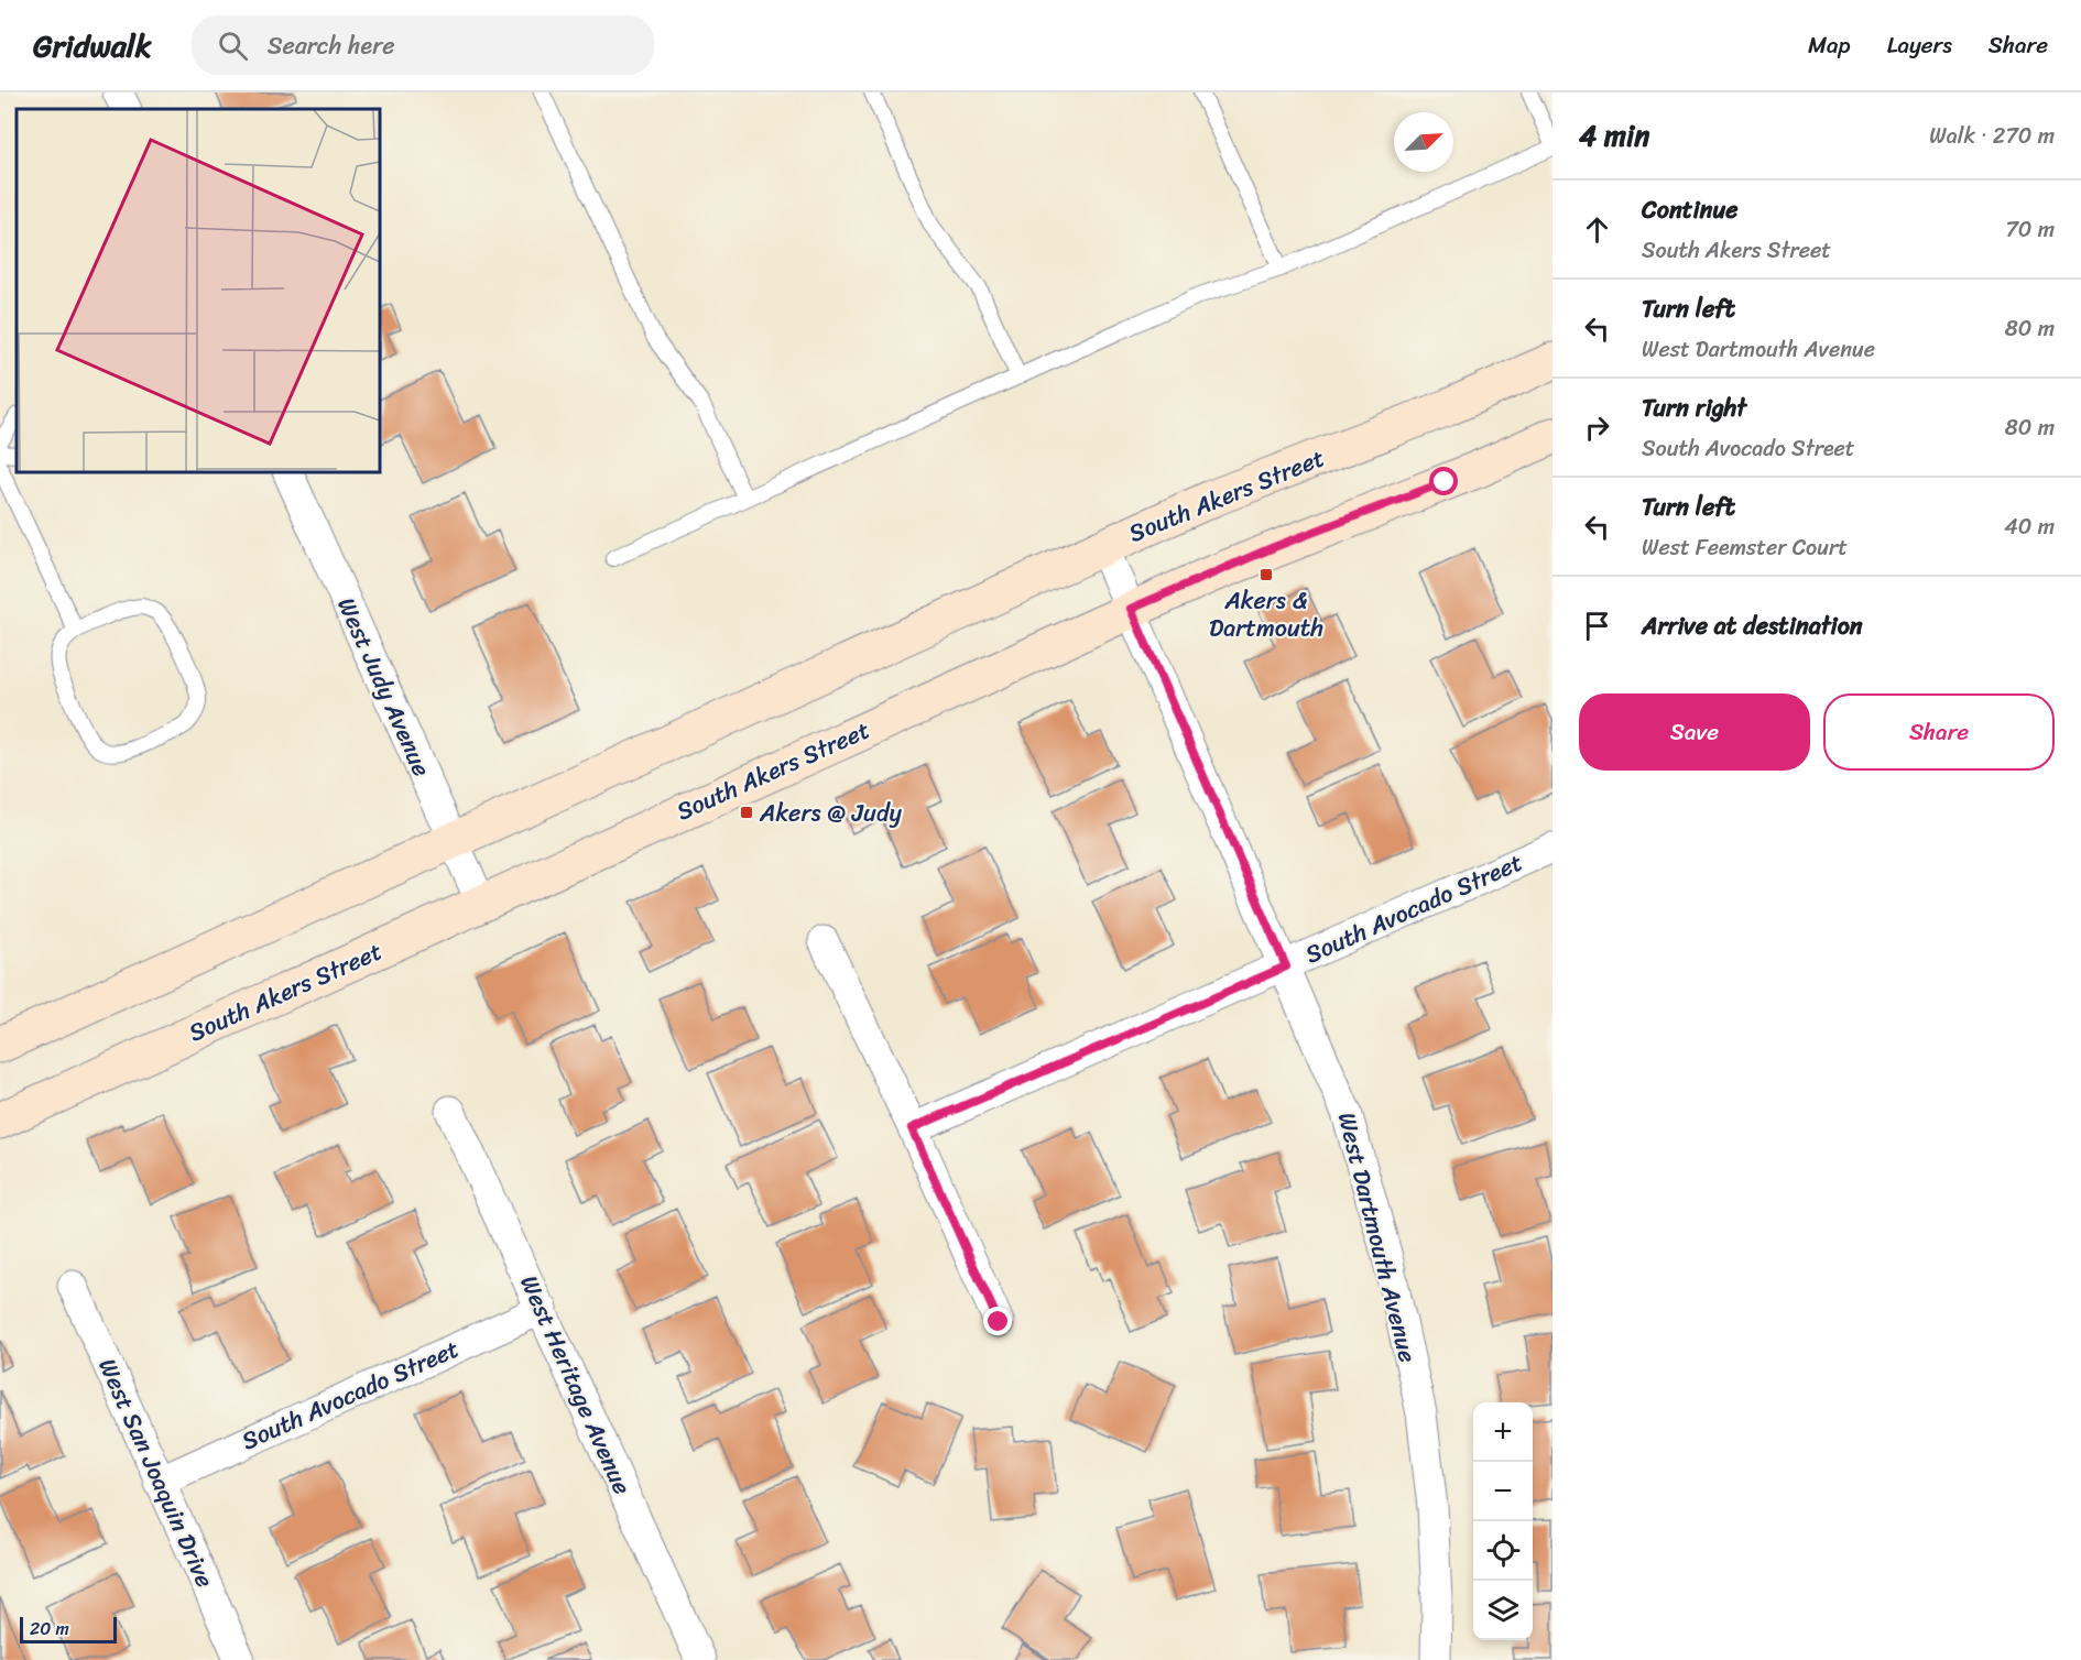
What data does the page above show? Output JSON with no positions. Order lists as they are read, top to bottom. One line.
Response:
{"streets":{"main road":["South Akers Street"],"street":["West Judy Avenue","South Avocado Street","West Dartmouth Avenue","West Heritage Avenue","West San Joaquin Drive"]},"crossings":[["South Akers Street","West Judy Avenue"],["South Akers Street","West Dartmouth Avenue"],["South Avocado Street","West Dartmouth Avenue"],["South Avocado Street","West Heritage Avenue"],["South Avocado Street","West San Joaquin Drive"]],"places":{"transit":["Akers & Dartmouth","Akers @ Judy"]},"scale_bar":"20 m","north":"top right","page":{"header":"Gridwalk","search":"Search here","nav":["Map","Layers","Share"],"heading":["4 min","Walk · 270 m"],"list":[["Continue","South Akers Street","70 m"],["Turn left","West Dartmouth Avenue","80 m"],["Turn right","South Avocado Street","80 m"],["Turn left","West Feemster Court","40 m"],"Arrive at destination"],"buttons":["Save","Share"],"map_buttons":["+","−"],"scale":"20 m"}}
